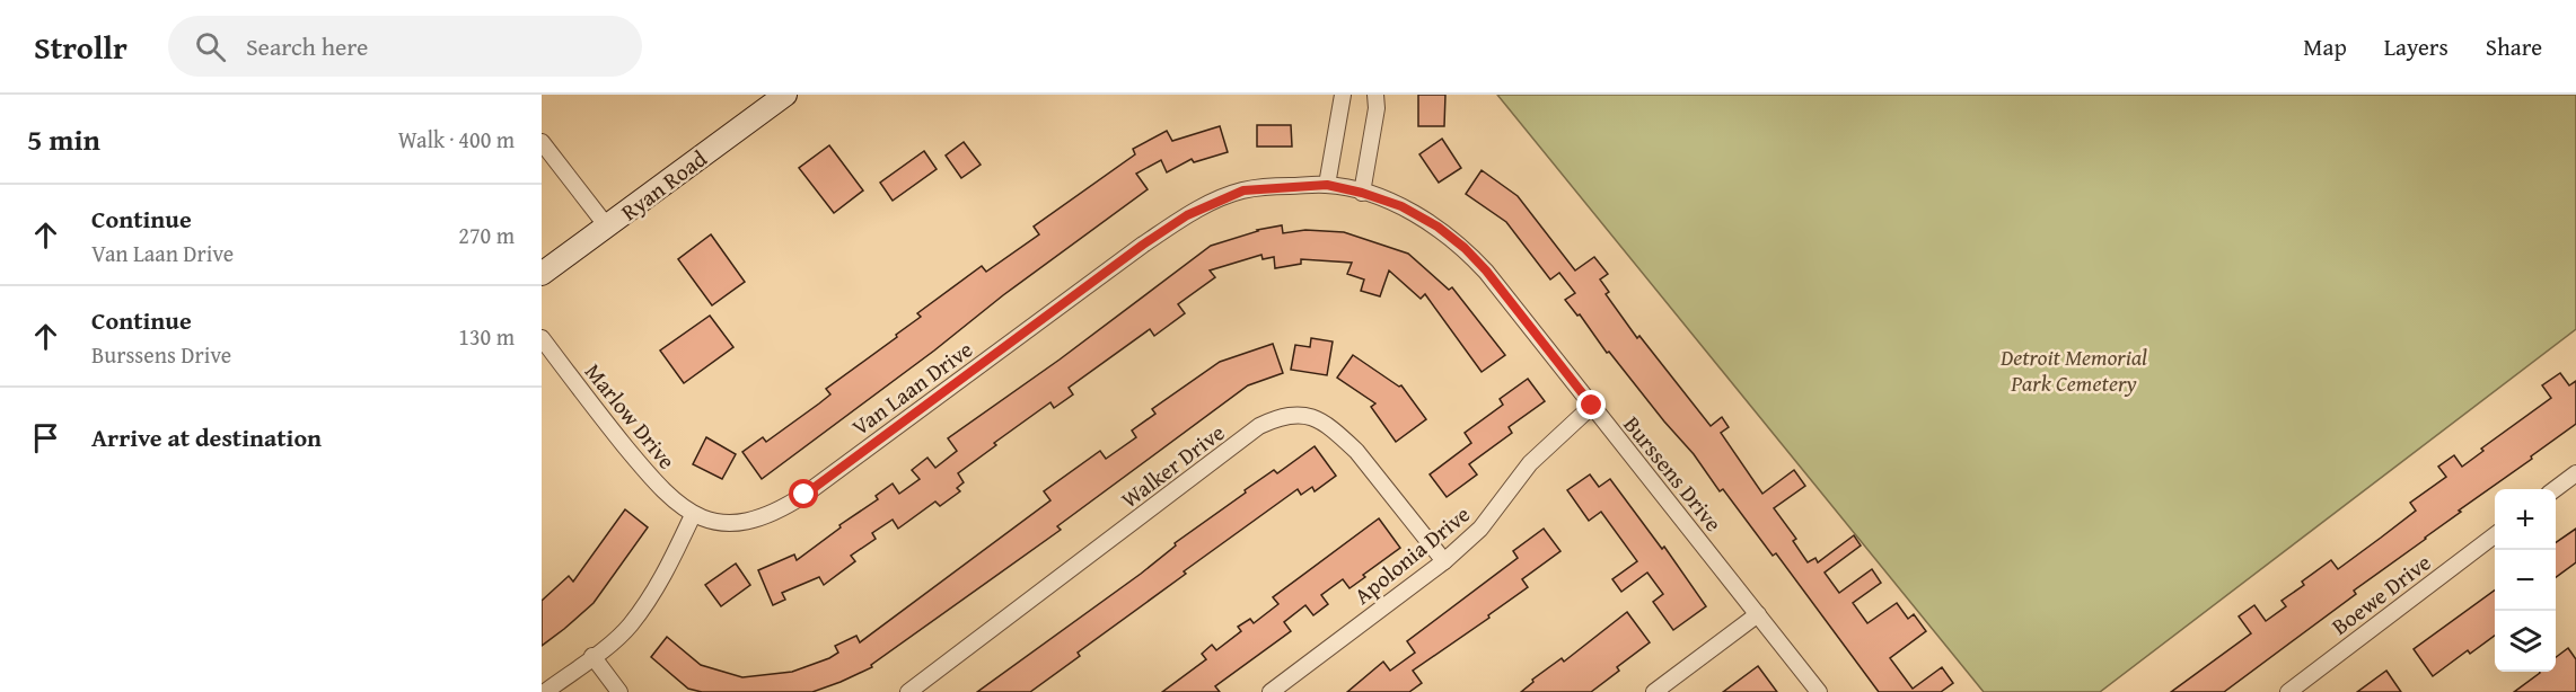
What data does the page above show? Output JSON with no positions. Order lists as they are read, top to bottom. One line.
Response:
{"streets":{"main road":["Ryan Road"],"street":["Van Laan Drive","Marlow Drive","Walker Drive","Burssens Drive","Apolonia Drive","Boewe Drive"]},"crossings":[["Van Laan Drive","Marlow Drive"],["Van Laan Drive","Burssens Drive"],["Walker Drive","Apolonia Drive"],["Burssens Drive","Apolonia Drive"]],"parks":["Detroit Memorial Park Cemetery"],"page":{"header":"Strollr","search":"Search here","nav":["Map","Layers","Share"],"heading":["5 min","Walk · 400 m"],"list":[["Continue","Van Laan Drive","270 m"],["Continue","Burssens Drive","130 m"],"Arrive at destination"],"map_buttons":["+","−"]}}
